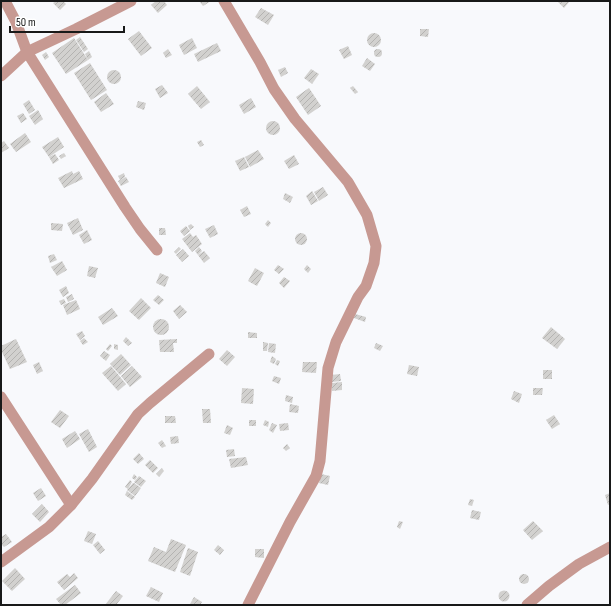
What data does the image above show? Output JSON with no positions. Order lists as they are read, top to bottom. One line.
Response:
{"scale_bar":"50 m"}
